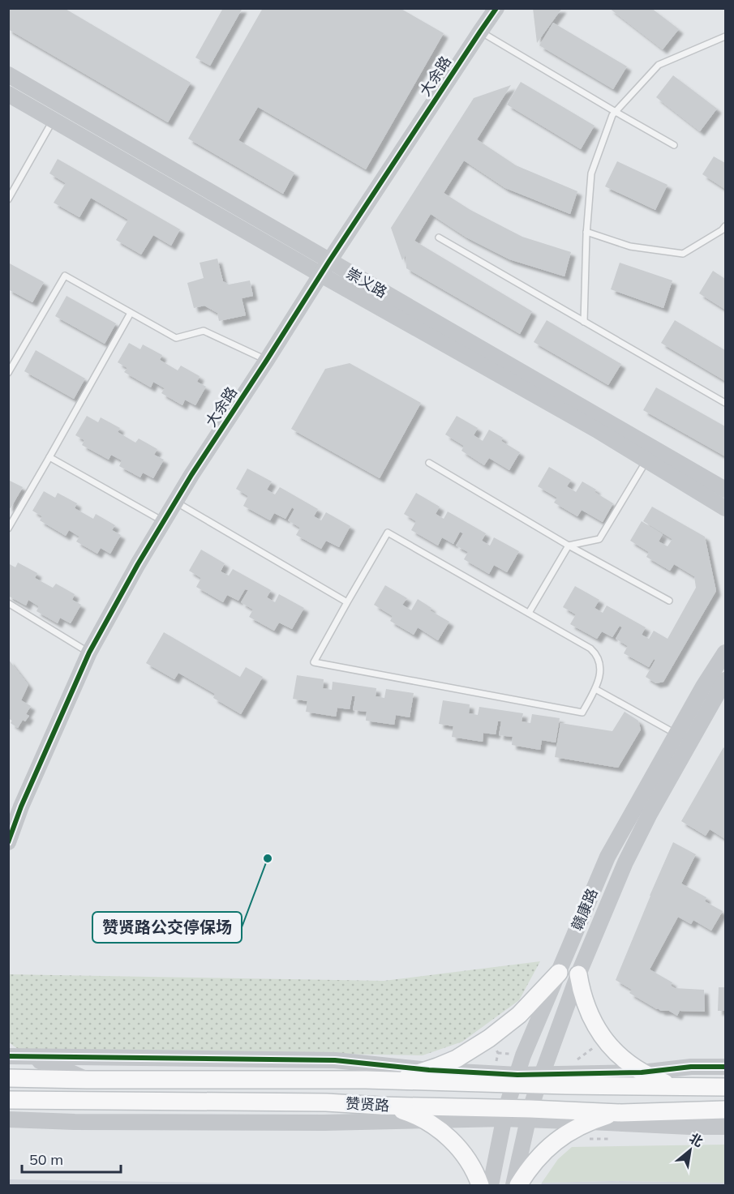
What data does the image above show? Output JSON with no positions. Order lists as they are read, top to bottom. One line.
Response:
{"streets":{"main road":["大余路","崇义路","赣康路","赞贤路"]},"crossings":[["大余路","崇义路"],["赣康路","赞贤路"]],"places":["赞贤路公交停保场"],"scale_bar":"50 m","north":"top right"}
